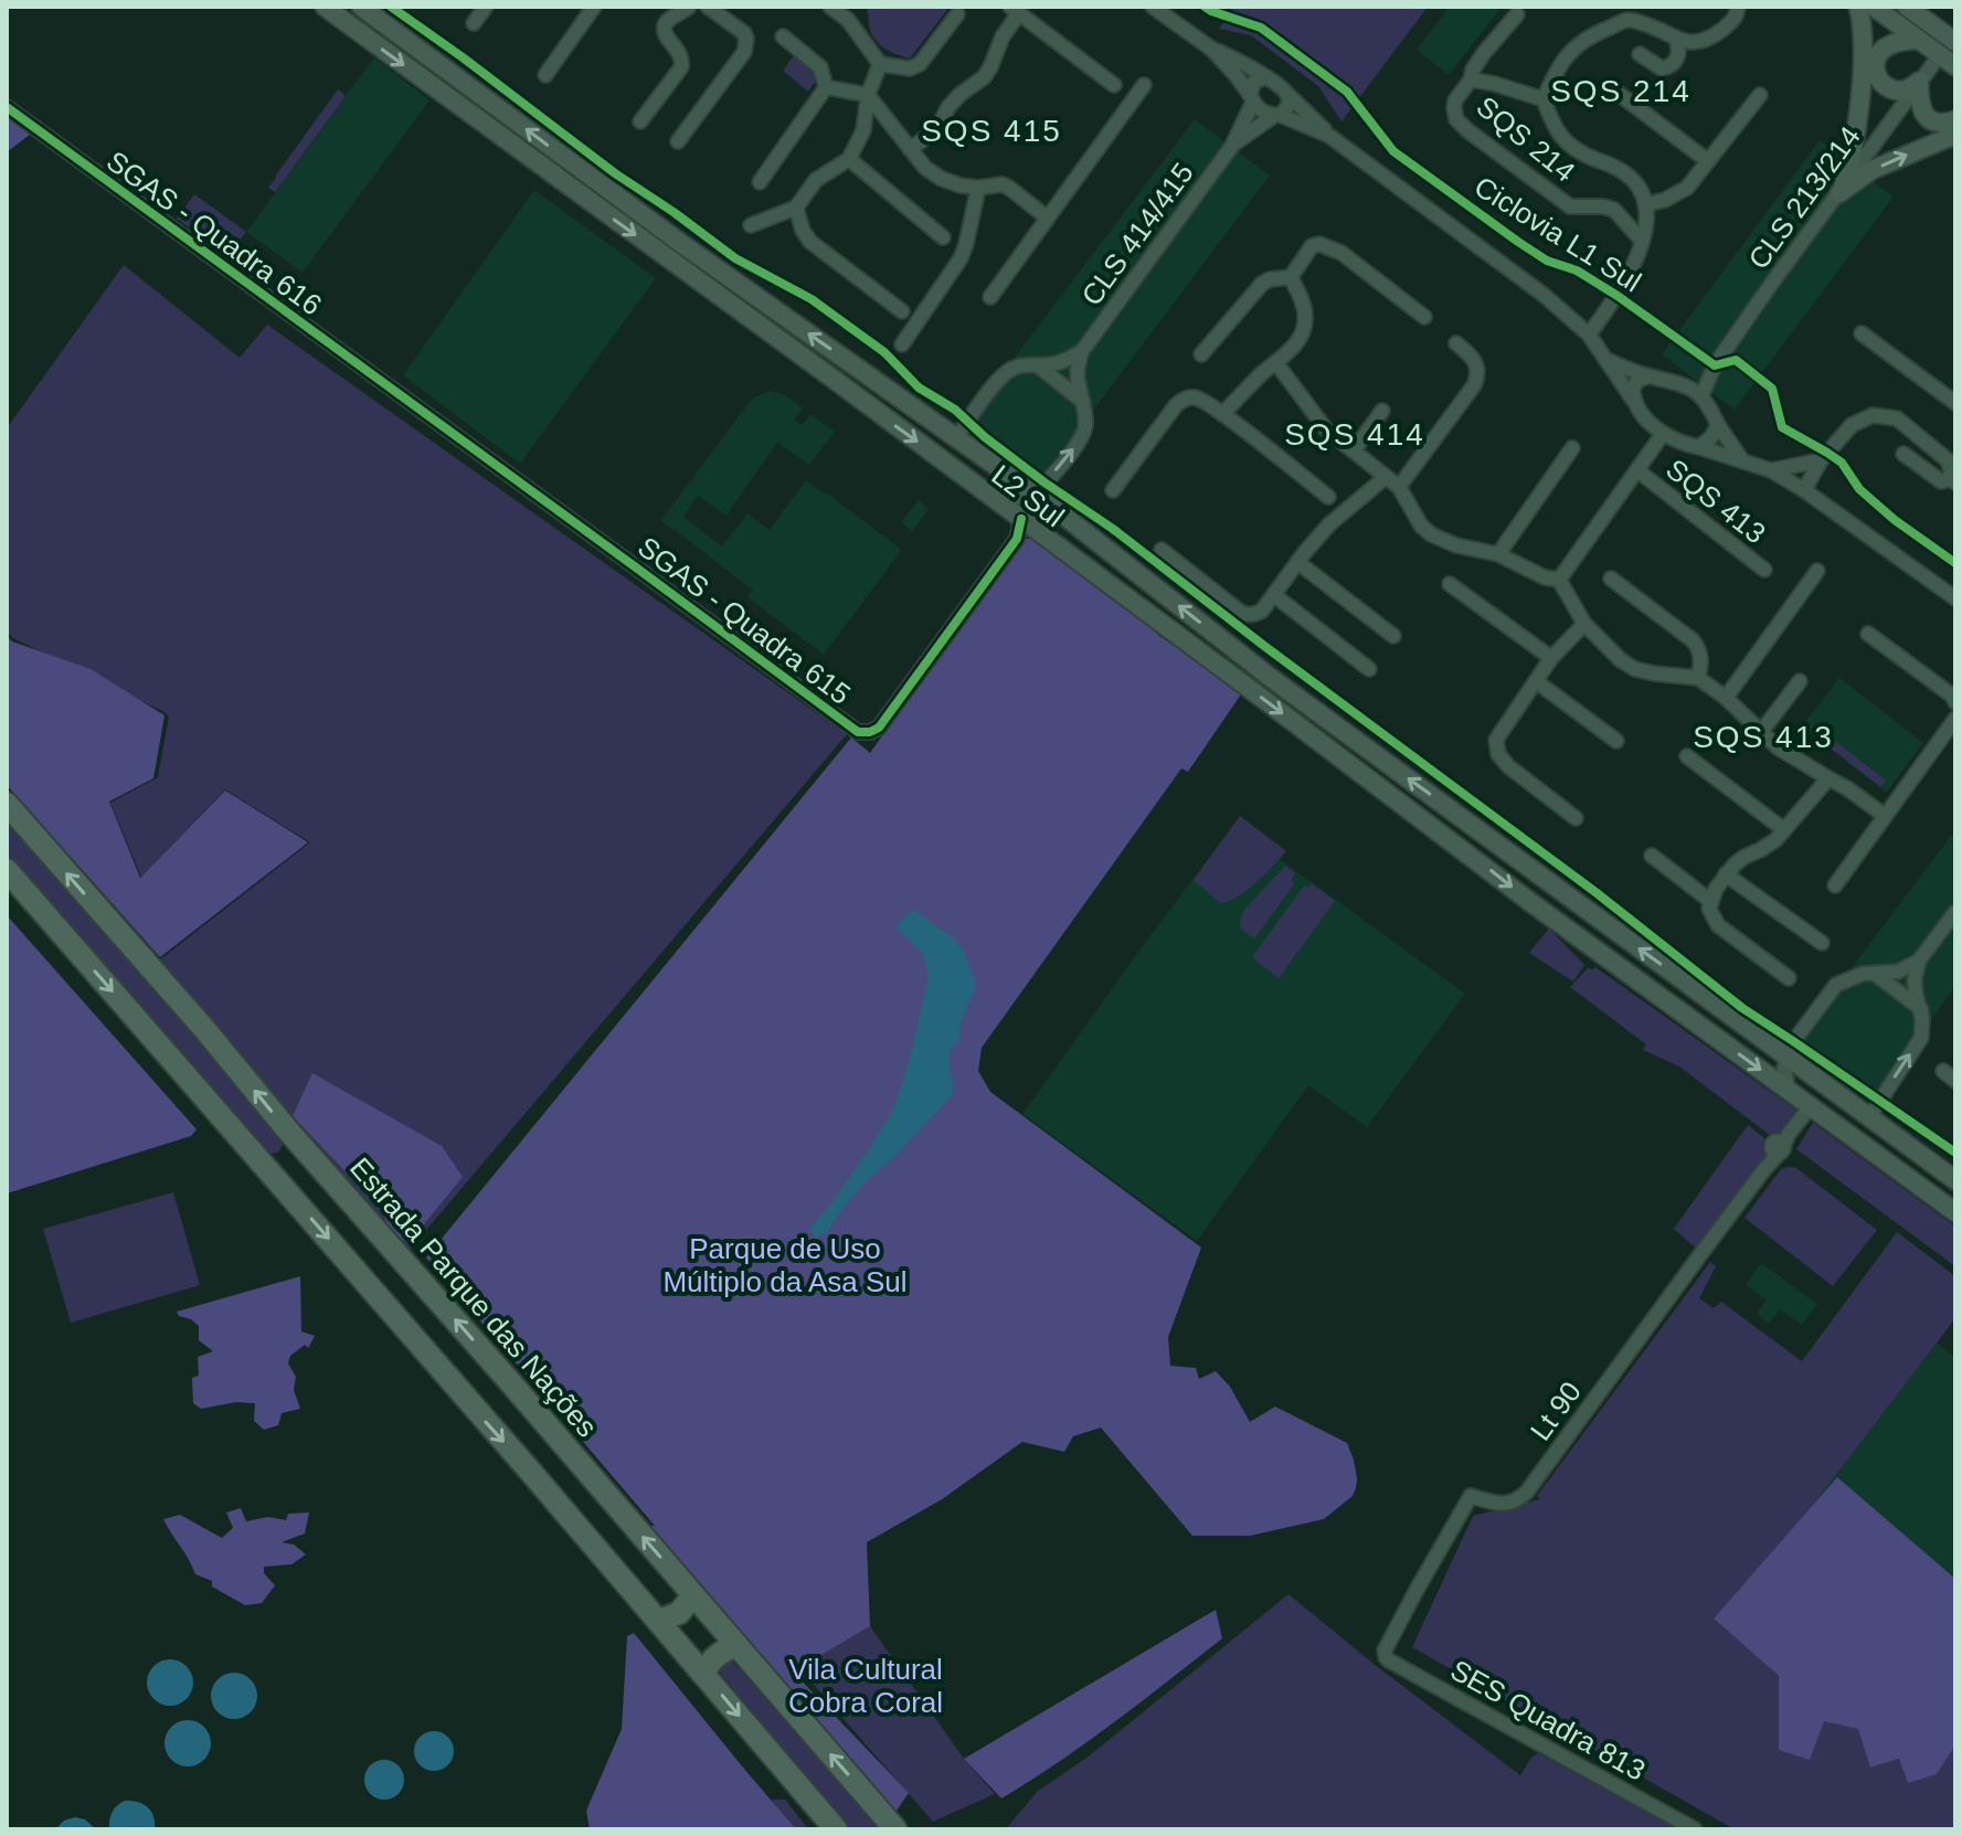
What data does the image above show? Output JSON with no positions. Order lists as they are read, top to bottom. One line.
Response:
{"streets":{"highway":["Estrada Parque das Nações"],"main road":["L2 Sul"],"street":["SQS 214","CLS 213/214","SGAS - Quadra 616","CLS 414/415","SQS 413","SGAS - Quadra 615","Lt 90","SES Quadra 813"],"cycle path":["Ciclovia L1 Sul"]},"crossings":[["SGAS - Quadra 616","SGAS - Quadra 615"],["L2 Sul","SGAS - Quadra 615"],["L2 Sul","Lt 90"],["Lt 90","SES Quadra 813"]],"districts":["SQS 214","SQS 415","SQS 414","SQS 413"],"parks":["Parque de Uso Múltiplo da Asa Sul","Vila Cultural Cobra Coral"]}
